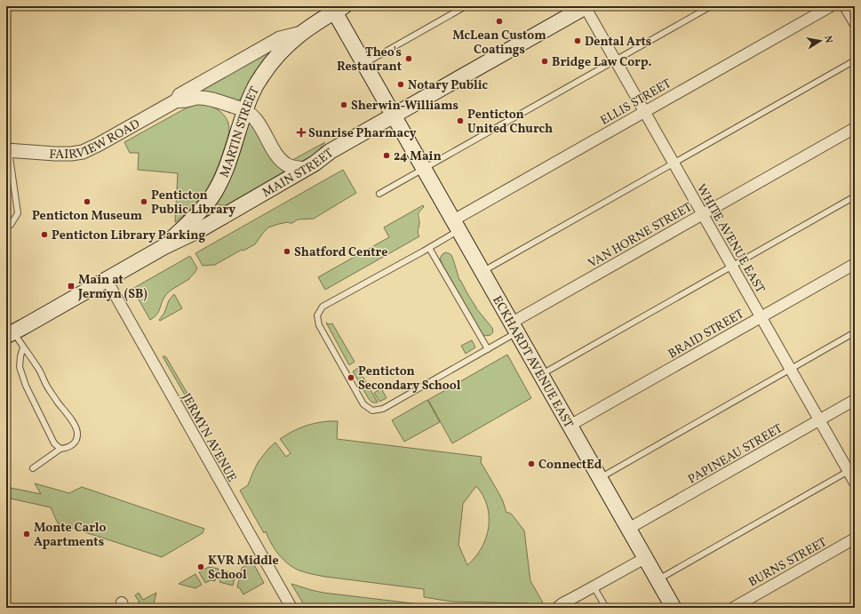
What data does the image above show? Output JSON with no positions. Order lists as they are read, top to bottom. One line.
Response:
{"streets":{"main road":["MARTIN STREET","MAIN STREET","ECKHARDT AVENUE EAST"],"street":["ELLIS STREET","FAIRVIEW ROAD","VAN HORNE STREET","WHITE AVENUE EAST","BRAID STREET","JERMYN AVENUE","PAPINEAU STREET","BURNS STREET"]},"crossings":[["ELLIS STREET","WHITE AVENUE EAST"],["ELLIS STREET","ECKHARDT AVENUE EAST"],["MARTIN STREET","FAIRVIEW ROAD"],["MARTIN STREET","MAIN STREET"],["MARTIN STREET","ECKHARDT AVENUE EAST"],["MAIN STREET","WHITE AVENUE EAST"],["MAIN STREET","ECKHARDT AVENUE EAST"],["MAIN STREET","JERMYN AVENUE"],["VAN HORNE STREET","WHITE AVENUE EAST"],["VAN HORNE STREET","ECKHARDT AVENUE EAST"],["WHITE AVENUE EAST","BRAID STREET"],["WHITE AVENUE EAST","PAPINEAU STREET"],["BRAID STREET","ECKHARDT AVENUE EAST"],["ECKHARDT AVENUE EAST","PAPINEAU STREET"]],"places":{"other":["McLean Custom Coatings","Dental Arts","Theo's Restaurant","Bridge Law Corp.","Notary Public","Sherwin-Williams","Penticton United Church","24 Main","Penticton Museum","Penticton Public Library","Penticton Library Parking","Shatford Centre","Penticton Secondary School","ConnectEd","Monte Carlo Apartments","KVR Middle School"],"health":["Sunrise Pharmacy"],"transit":["Main at Jermyn (SB)"]},"north":"right"}
